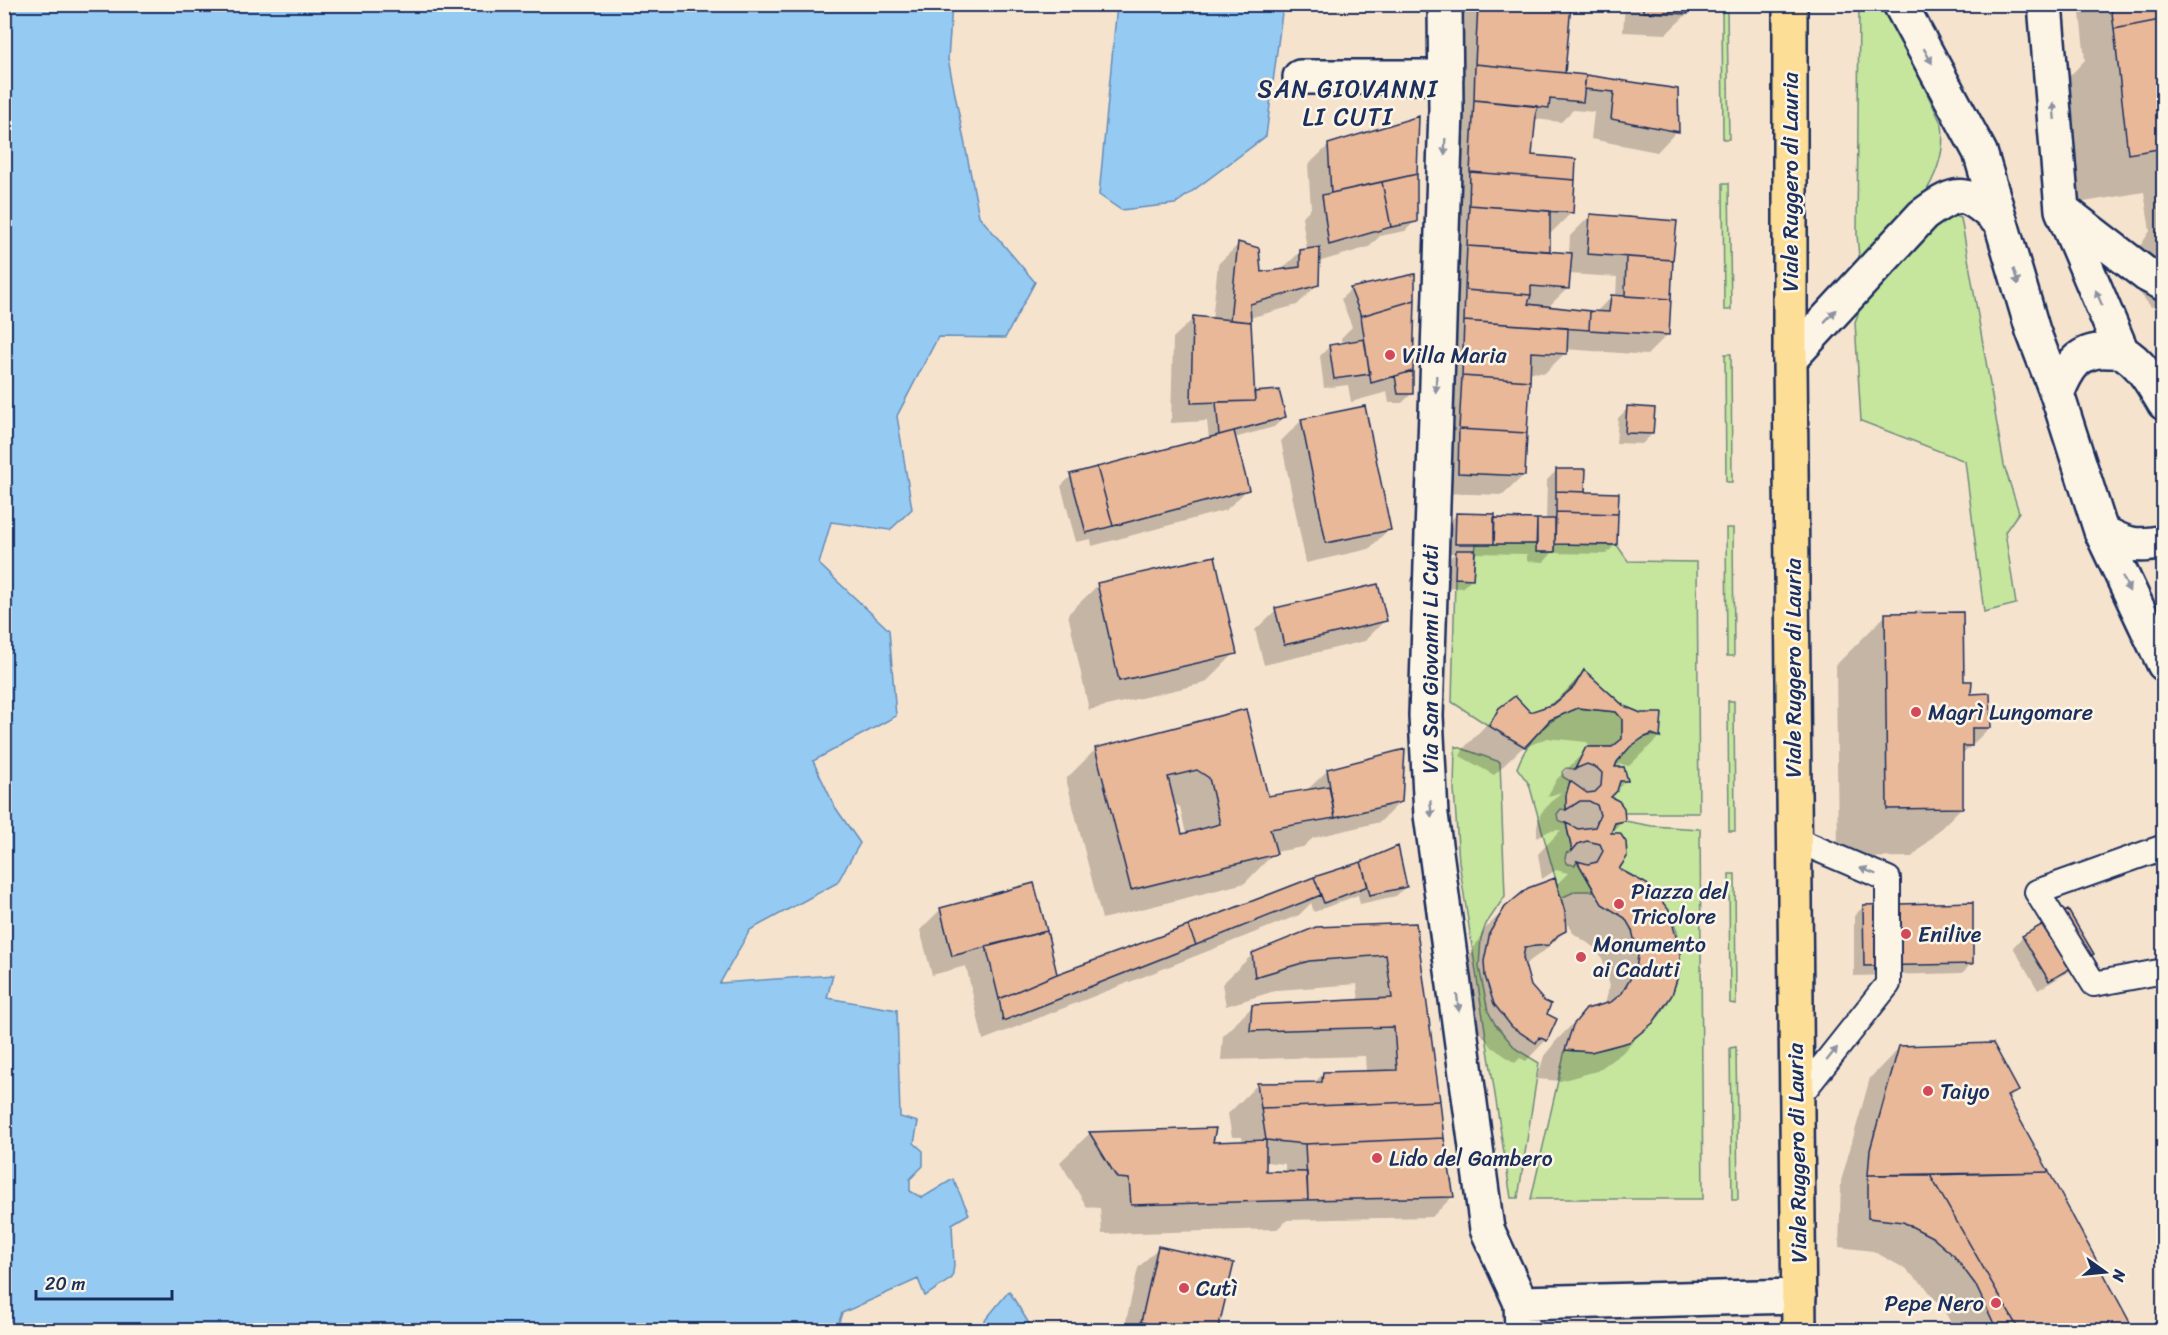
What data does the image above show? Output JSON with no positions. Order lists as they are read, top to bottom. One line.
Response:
{"streets":{"main road":["Viale Ruggero di Lauria"],"street":["Via San Giovanni Li Cuti"]},"one_way":["Via San Giovanni Li Cuti"],"districts":["SAN GIOVANNI LI CUTI"],"places":["Villa Maria","Magrì Lungomare","Piazza del Tricolore","Enilive","Monumento ai Caduti","Taiyo","Lido del Gambero","Cutì","Pepe Nero"],"scale_bar":"20 m","north":"right"}
